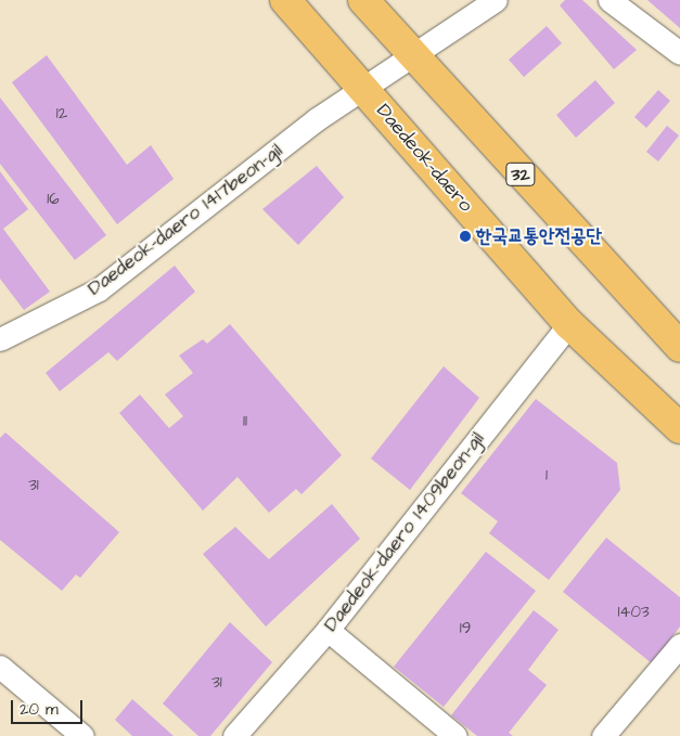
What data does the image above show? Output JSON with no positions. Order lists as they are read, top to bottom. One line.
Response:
{"streets":{"main road":["Daedeok-daero","32"],"street":["Daedeok-daero 1417beon-gil","Daedeok-daero 1409beon-gil"]},"crossings":[["Daedeok-daero","Daedeok-daero 1417beon-gil"],["Daedeok-daero","Daedeok-daero 1409beon-gil"],["32","Daedeok-daero 1417beon-gil"]],"places":["한국교통안전공단"],"house_numbers":["12","16","11","1","31","1403","19","31"],"scale_bar":"20 m"}
